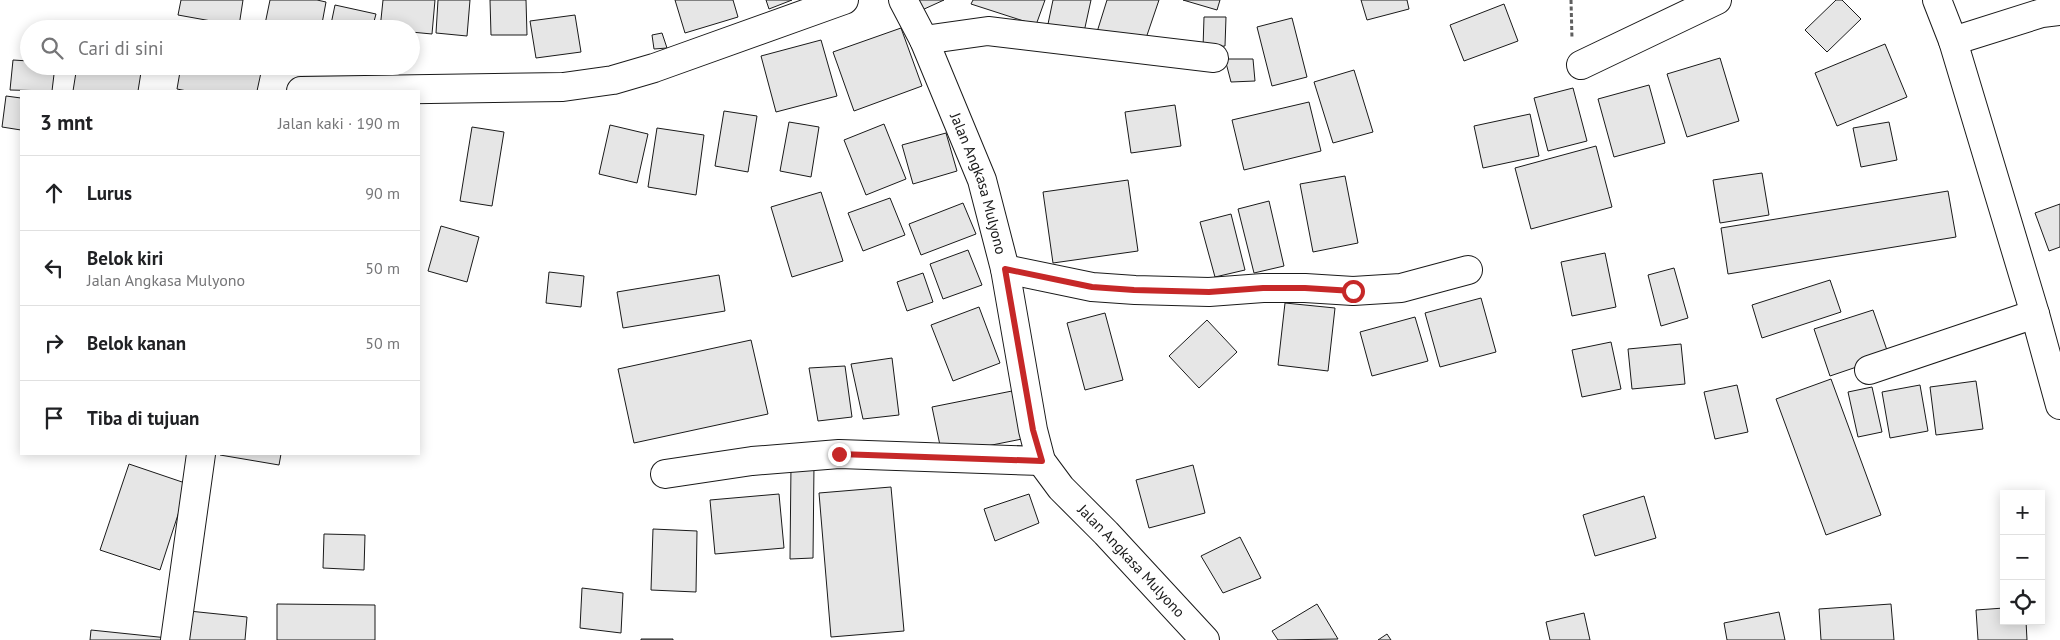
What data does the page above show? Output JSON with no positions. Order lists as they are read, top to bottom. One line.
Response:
{"streets":{"street":["Jalan Angkasa Mulyono"]},"page":{"search":"Cari di sini","heading":["3 mnt","Jalan kaki · 190 m"],"list":[["Lurus","90 m"],["Belok kiri","Jalan Angkasa Mulyono","50 m"],["Belok kanan","50 m"],"Tiba di tujuan"],"map_buttons":["+","−"]}}
